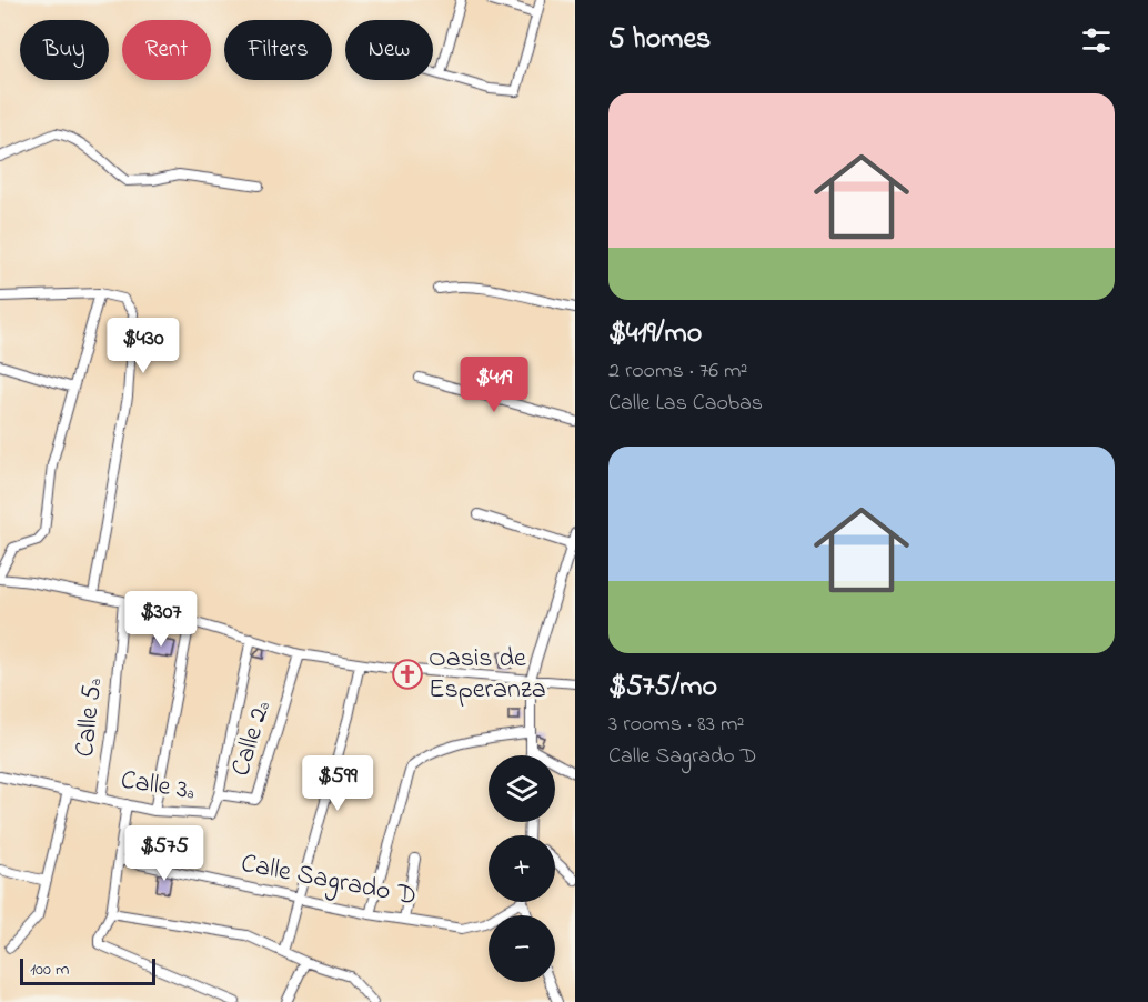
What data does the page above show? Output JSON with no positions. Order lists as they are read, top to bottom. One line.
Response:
{"streets":{"street":["Calle 5ª","Calle 2ª","Calle 3ª","Calle Sagrado D"]},"crossings":[["Calle 5ª","Calle 3ª"],["Calle 2ª","Calle 3ª"]],"places":{"church":["Oasis de Esperanza"]},"scale_bar":"100 m","page":{"heading":"5 homes","chip":["Buy","Rent","Filters","New"],"list":[{"name":"$419/mo","note":"2 rooms · 76 m² · Calle Las Caobas"},{"name":"$575/mo","note":"3 rooms · 83 m² · Calle Sagrado D"}],"price":["$430","$419","$307","$599","$575"],"map_buttons":["+","−"],"scale":"100 m"}}
